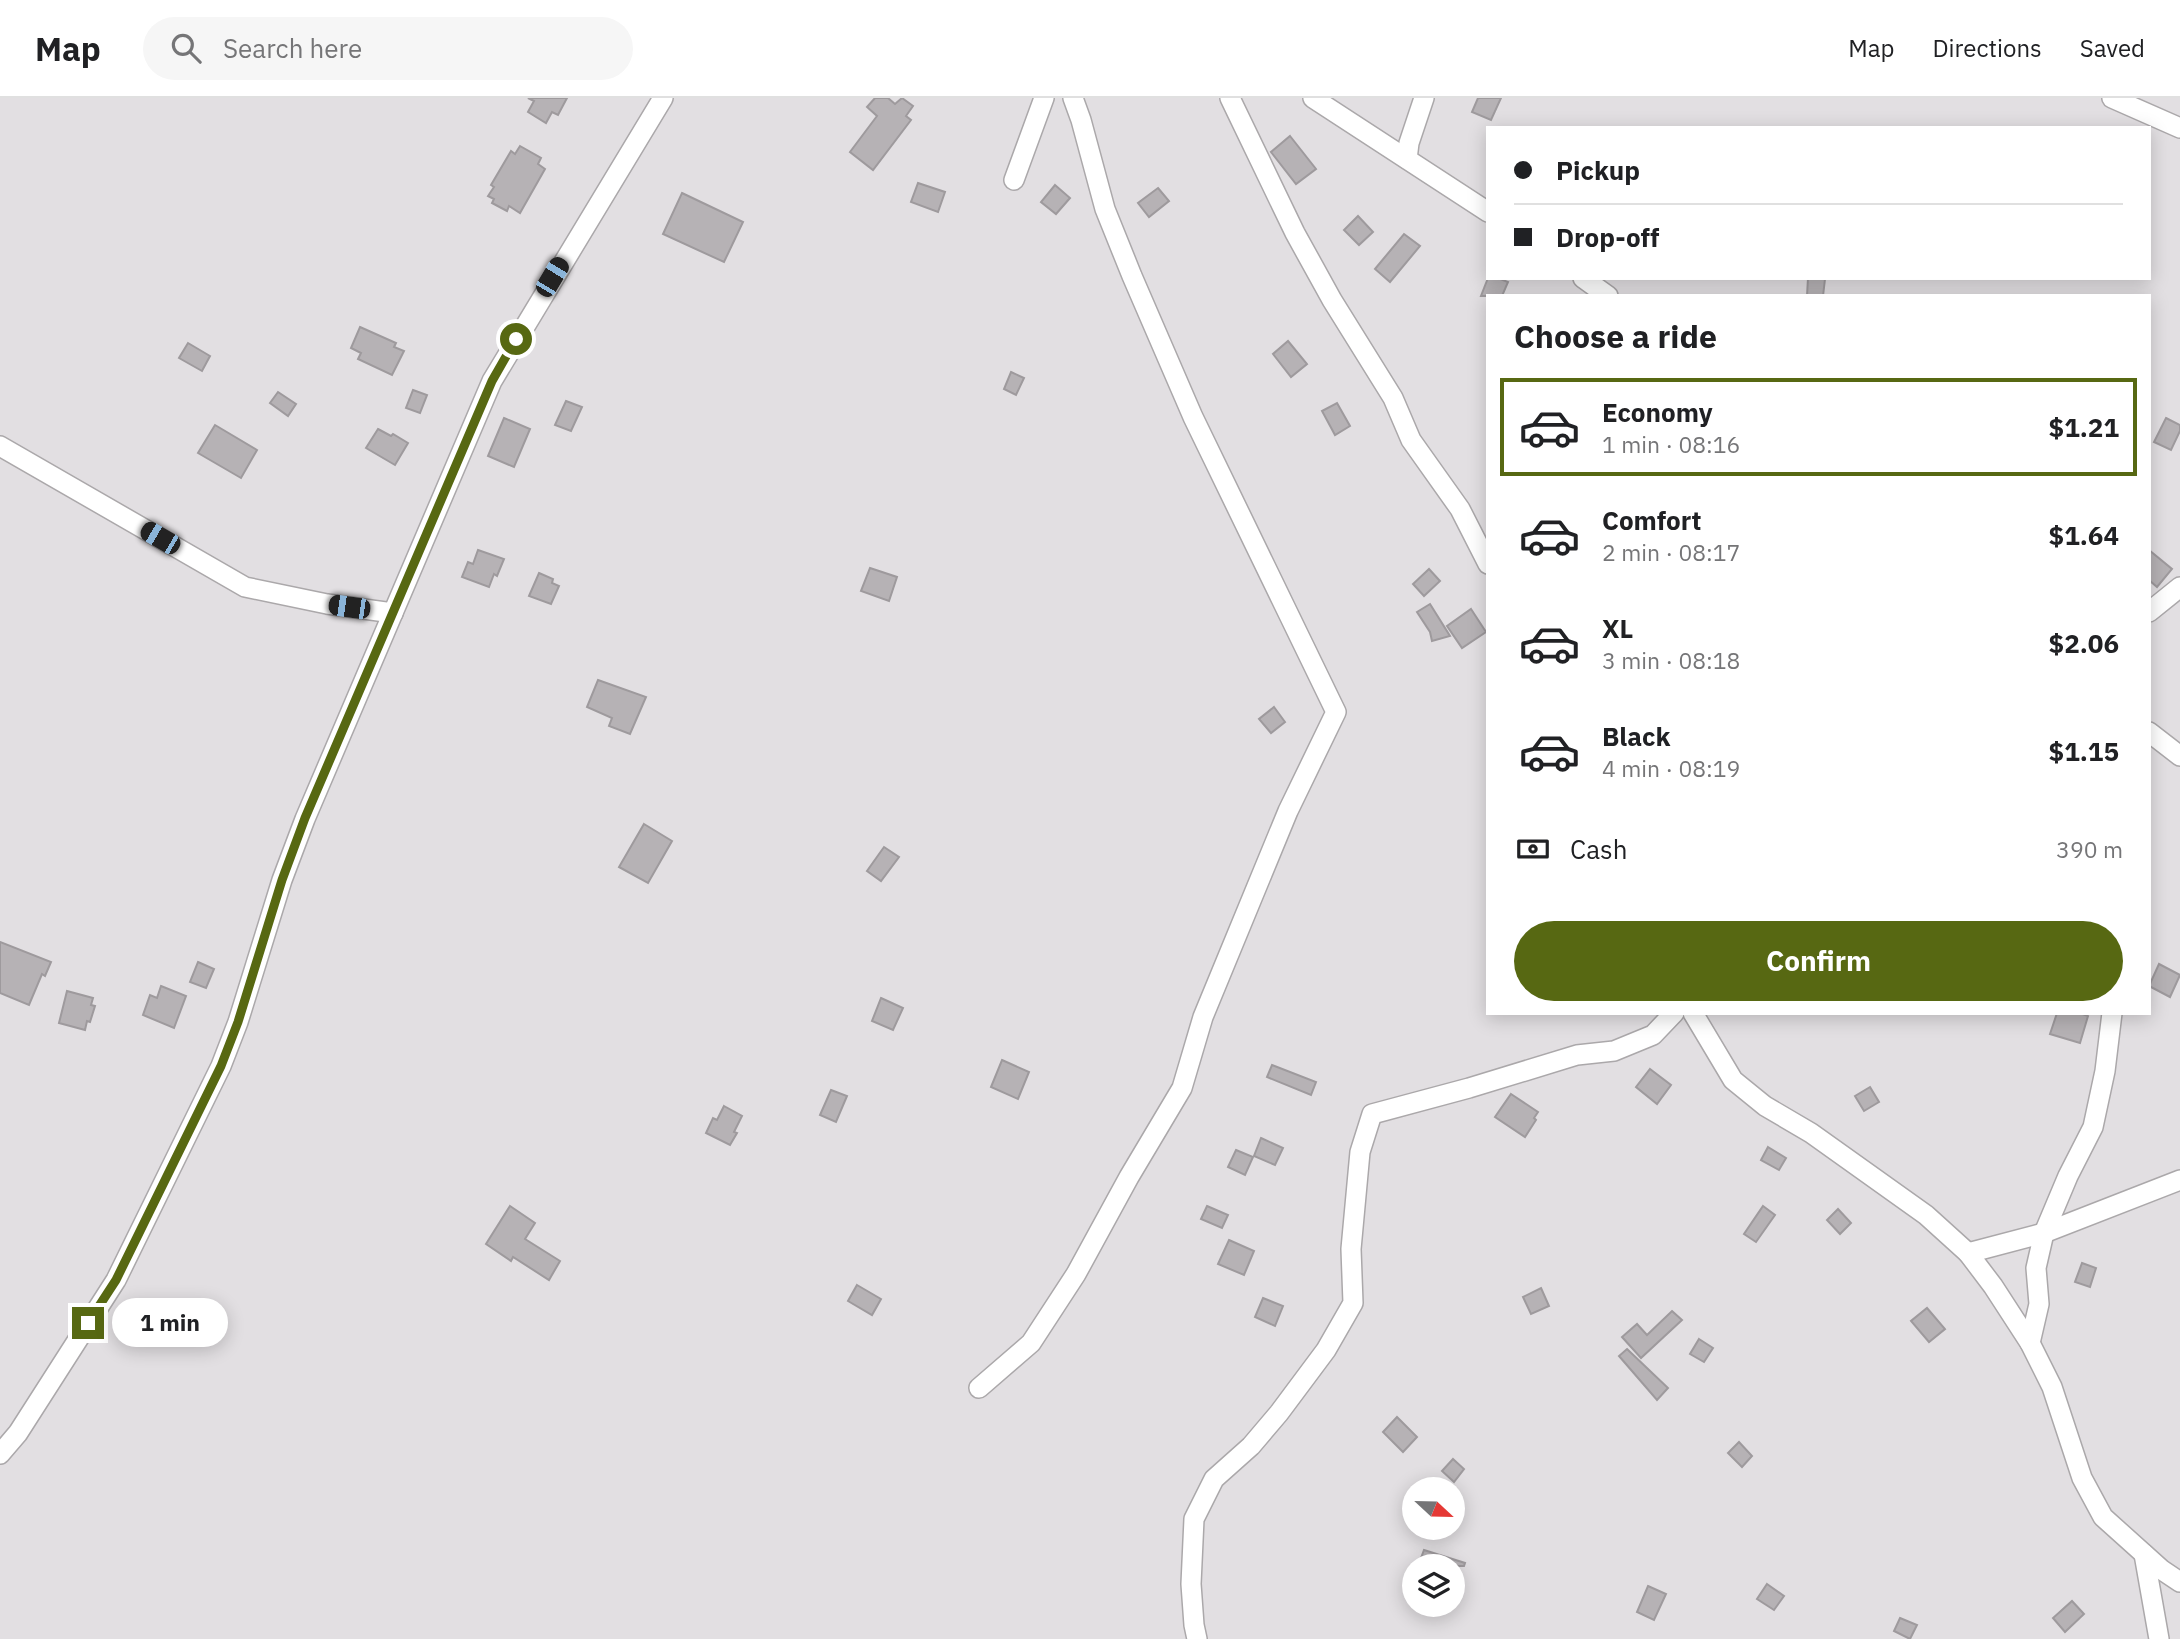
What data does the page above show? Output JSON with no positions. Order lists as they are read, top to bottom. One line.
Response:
{"north":"right","page":{"header":"Map","search":"Search here","nav":["Map","Directions","Saved"],"banner":["Pickup","Drop-off"],"heading":"Choose a ride","list":[{"name":"Economy","note":"1 min · 08:16","value":"$1.21"},{"name":"Comfort","note":"2 min · 08:17","value":"$1.64"},{"name":"XL","note":"3 min · 08:18","value":"$2.06"},{"name":"Black","note":"4 min · 08:19","value":"$1.15"}],"pay":["Cash","390 m"],"buttons":"Confirm","bubble":"1 min"}}
